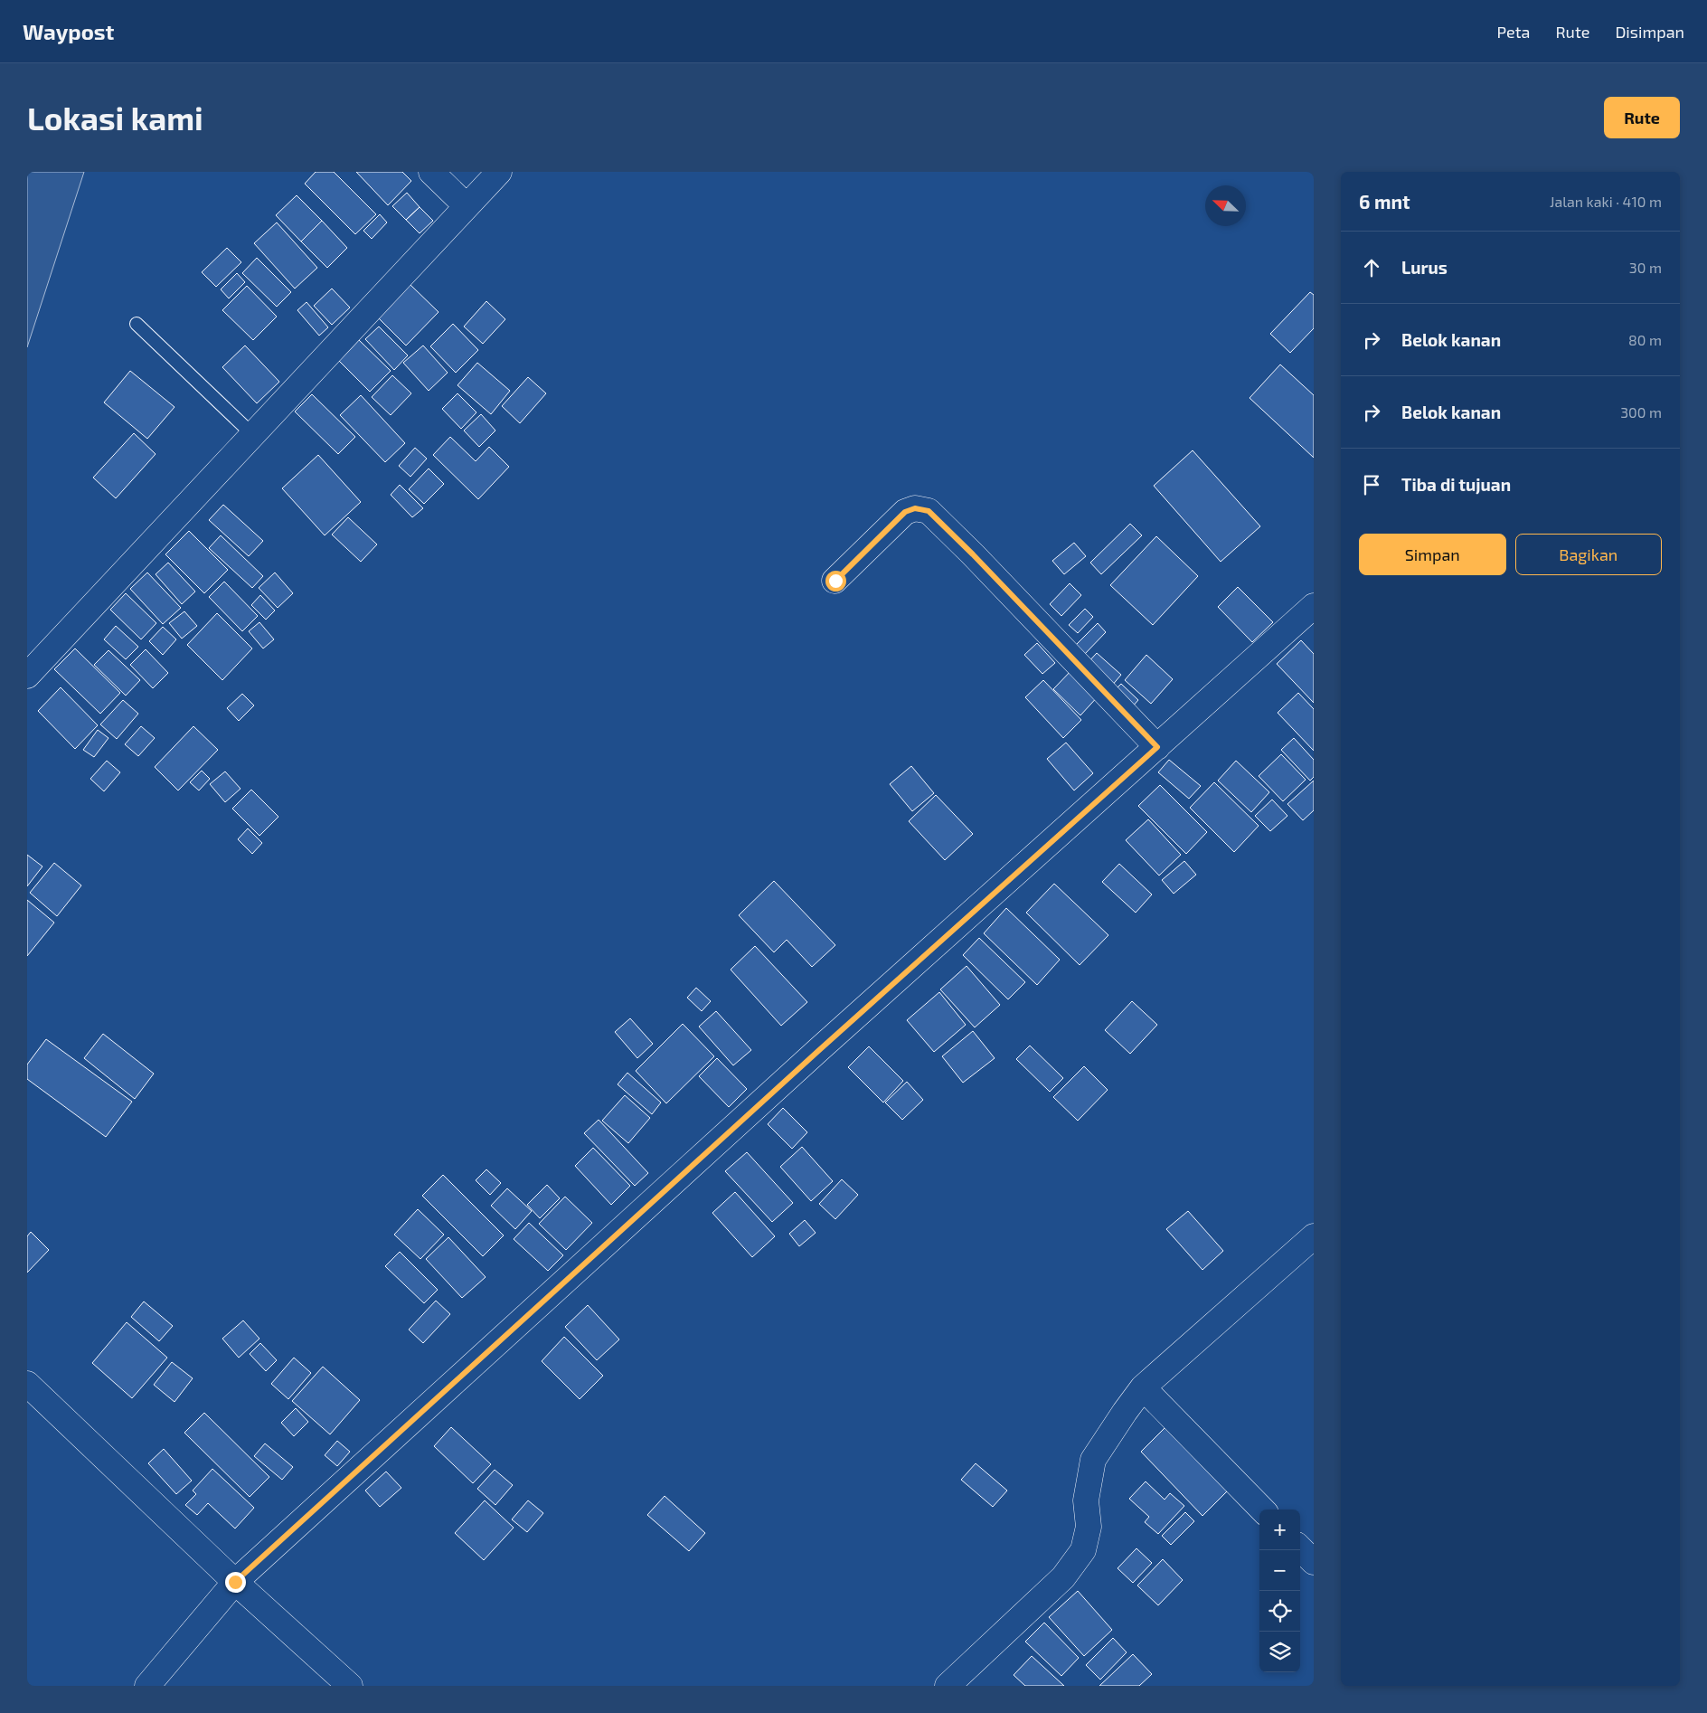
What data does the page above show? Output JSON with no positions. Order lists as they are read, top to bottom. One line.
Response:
{"north":"top left","page":{"header":"Waypost","nav":["Peta","Rute","Disimpan"],"buttons":["Rute",["Simpan","Bagikan"]],"title":"Lokasi kami","heading":["6 mnt","Jalan kaki · 410 m"],"list":[["Lurus","30 m"],["Belok kanan","80 m"],["Belok kanan","300 m"],"Tiba di tujuan"],"map_buttons":["+","−"]}}
